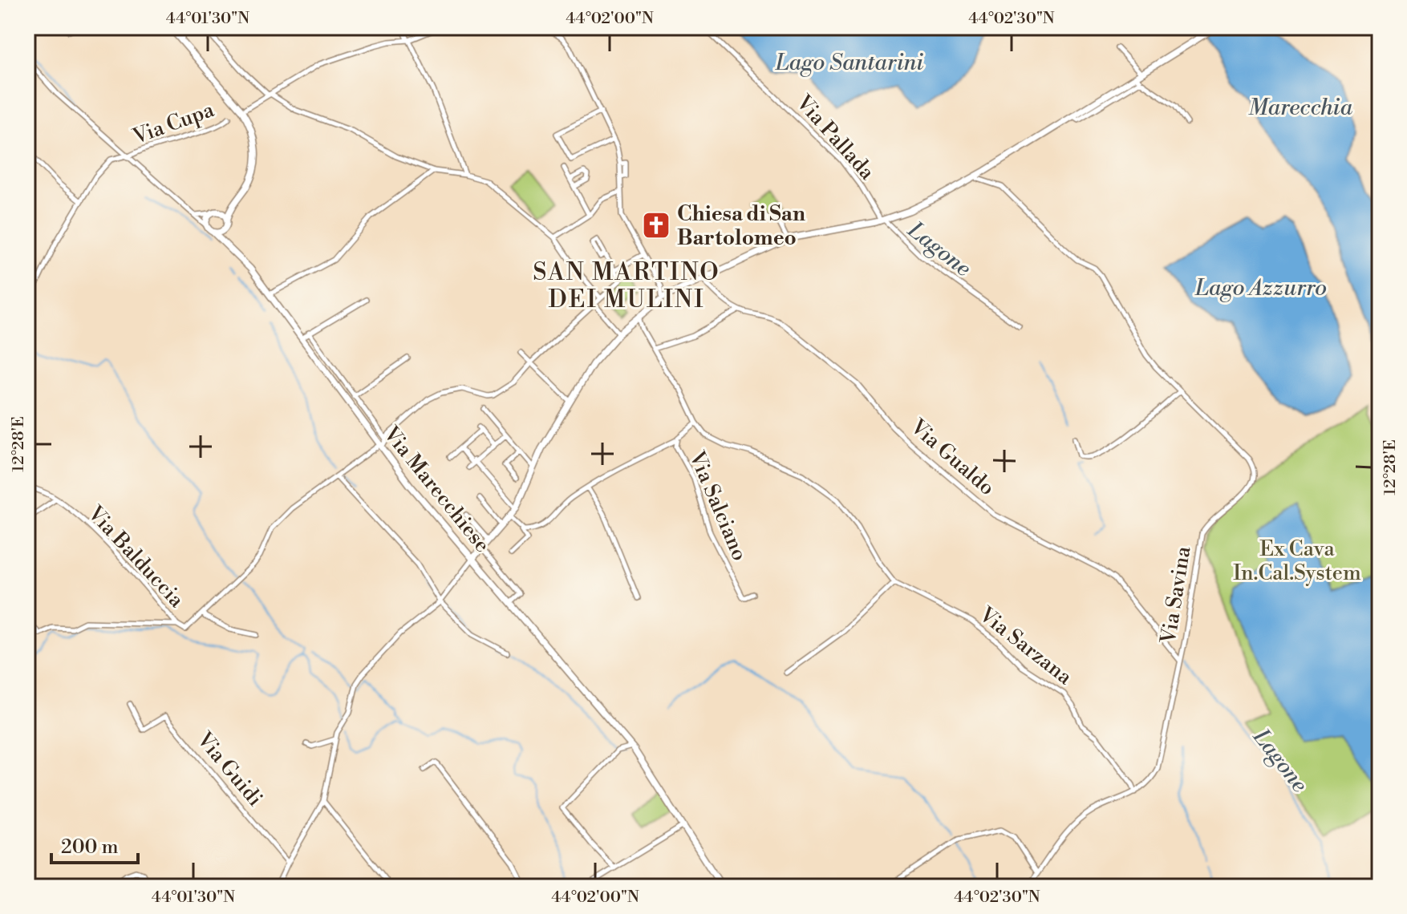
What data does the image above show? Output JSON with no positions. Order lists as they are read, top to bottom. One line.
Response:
{"streets":{"main road":["Via Marecchiese"],"street":["Via Cupa","Via Pallada","Via Gualdo","Via Salciano","Via Balduccia","Via Savina","Via Sarzana","Via Guidi"]},"crossings":[["Via Gualdo","Via Savina"],["Via Marecchiese","Via Balduccia"],["Via Salciano","Via Sarzana"],["Via Savina","Via Sarzana"]],"districts":["SAN MARTINO DEI MULINI"],"water":["Lago Santarini","Marecchia","Lagone","Lago Azzurro"],"parks":["Ex Cava In.Cal.System"],"places":{"church":["Chiesa di San Bartolomeo"]},"scale_bar":"200 m","coordinates":["44°01'30\"N","44°02'00\"N","44°02'30\"N","12°28'E"]}
